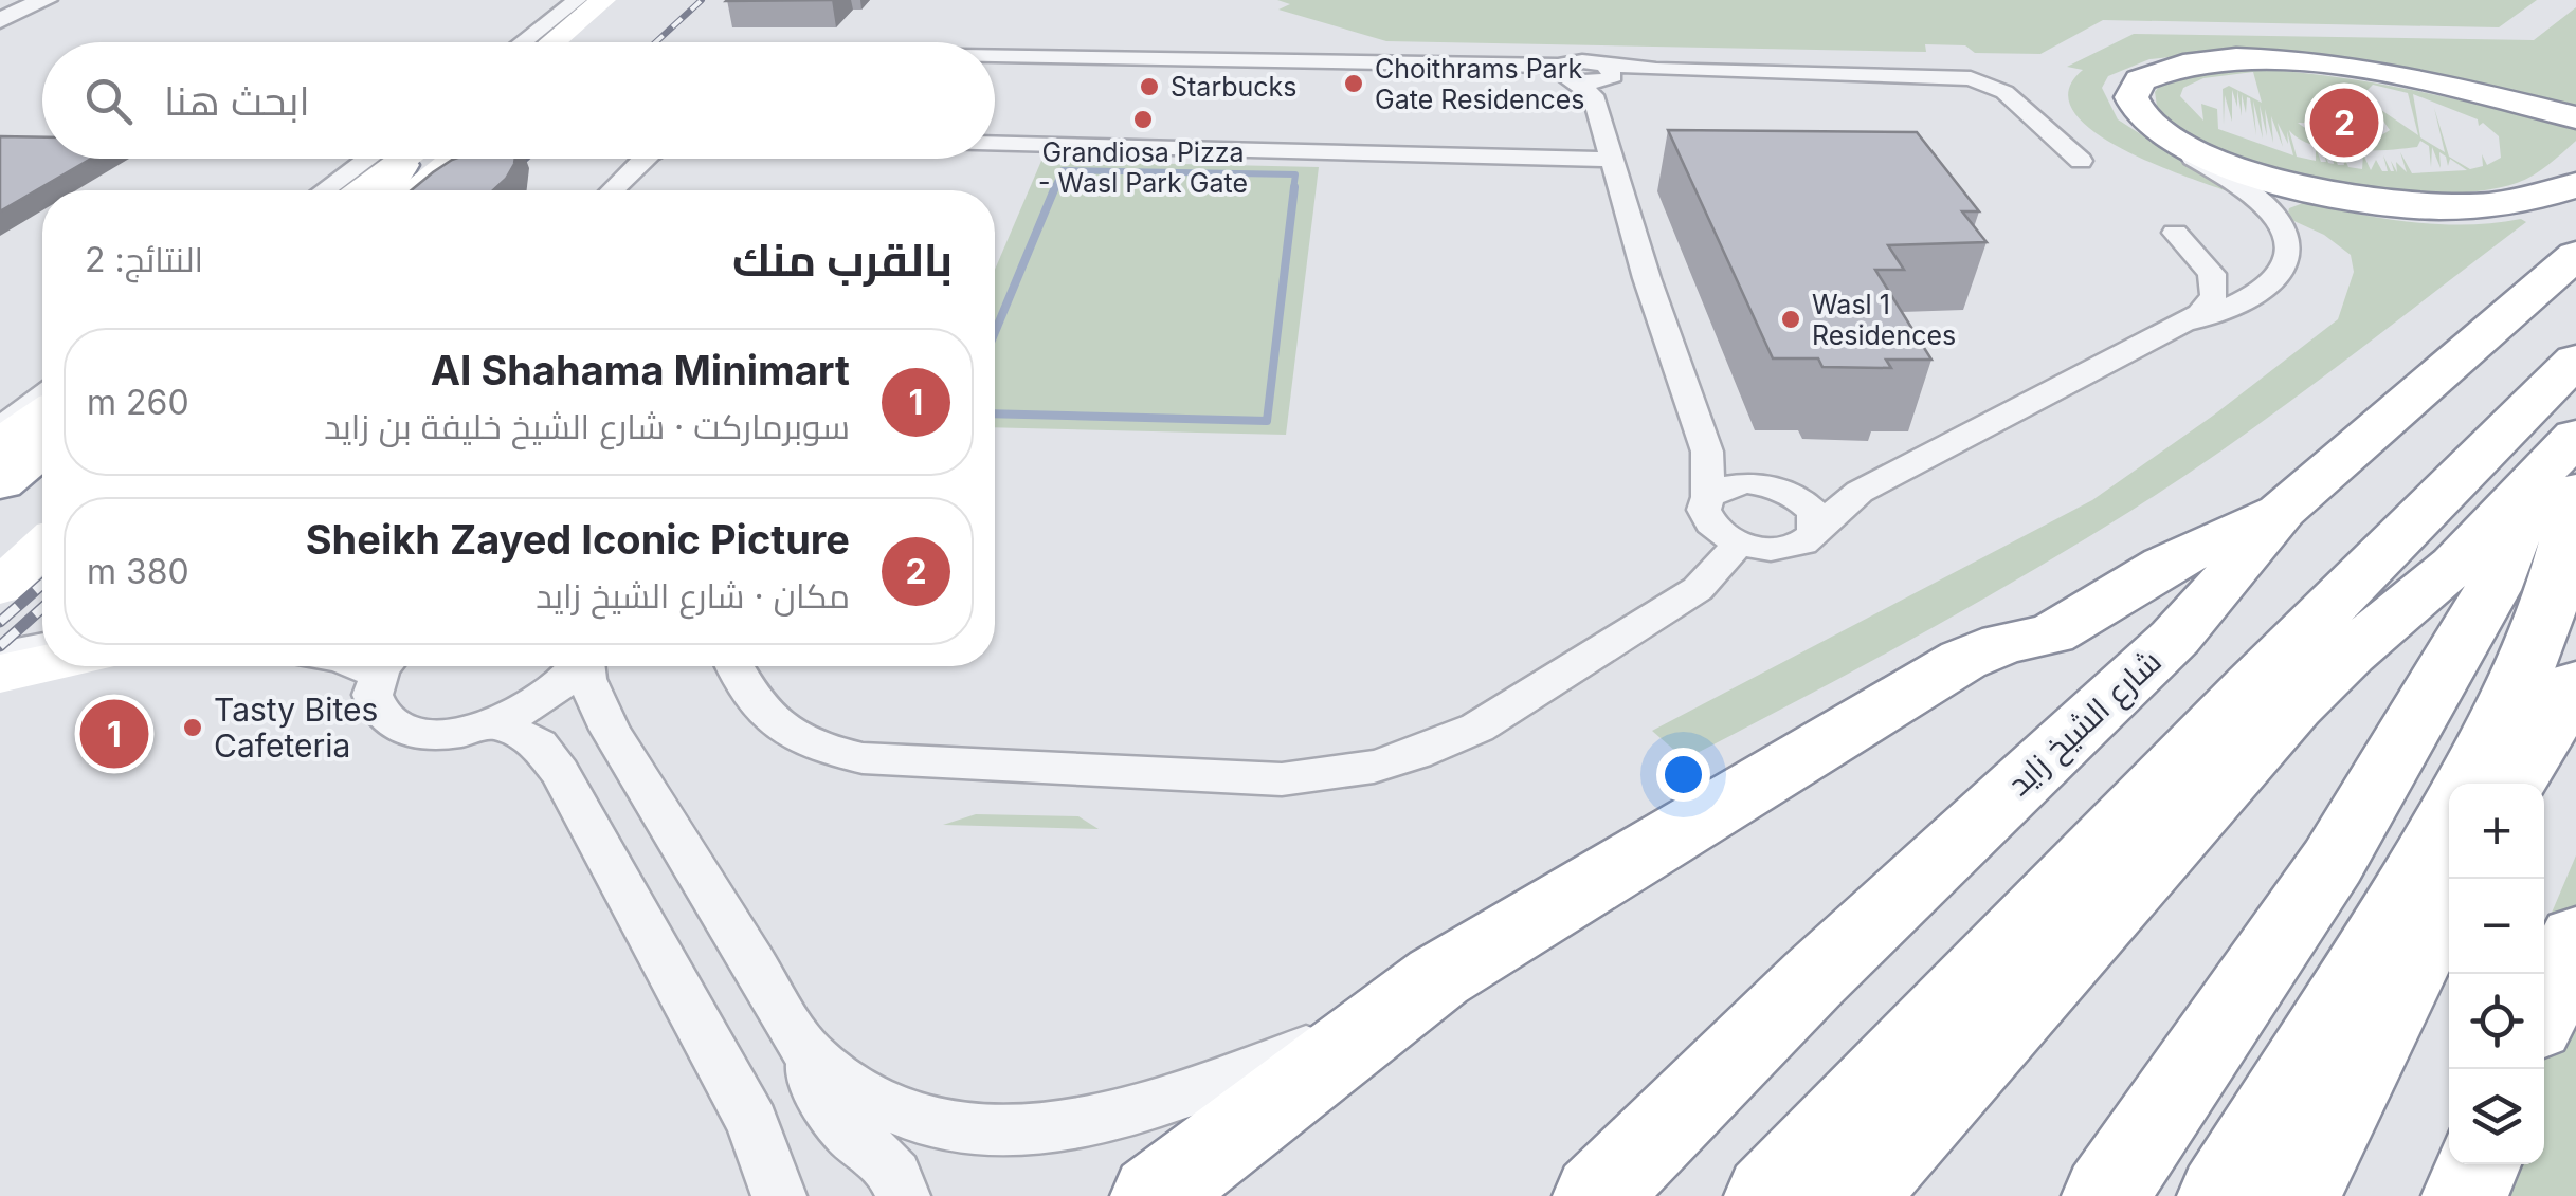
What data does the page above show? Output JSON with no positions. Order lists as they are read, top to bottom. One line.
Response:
{"streets":{"highway":["شارع الشيخ زايد"]},"places":["Choithrams Park Gate Residences","Starbucks","Grandiosa Pizza - Wasl Park Gate","Wasl 1 Residences","Tasty Bites Cafeteria"],"page":{"search":"ابحث هنا","pins":["2","1"],"heading":["بالقرب منك","النتائج: 2"],"list":[{"mark":"1","name":"Al Shahama Minimart","note":"سوبرماركت · شارع الشيخ خليفة بن زايد","value":"260 m"},{"mark":"2","name":"Sheikh Zayed Iconic Picture","note":"مكان · شارع الشيخ زايد","value":"380 m"}],"map_buttons":["+","−"]}}
